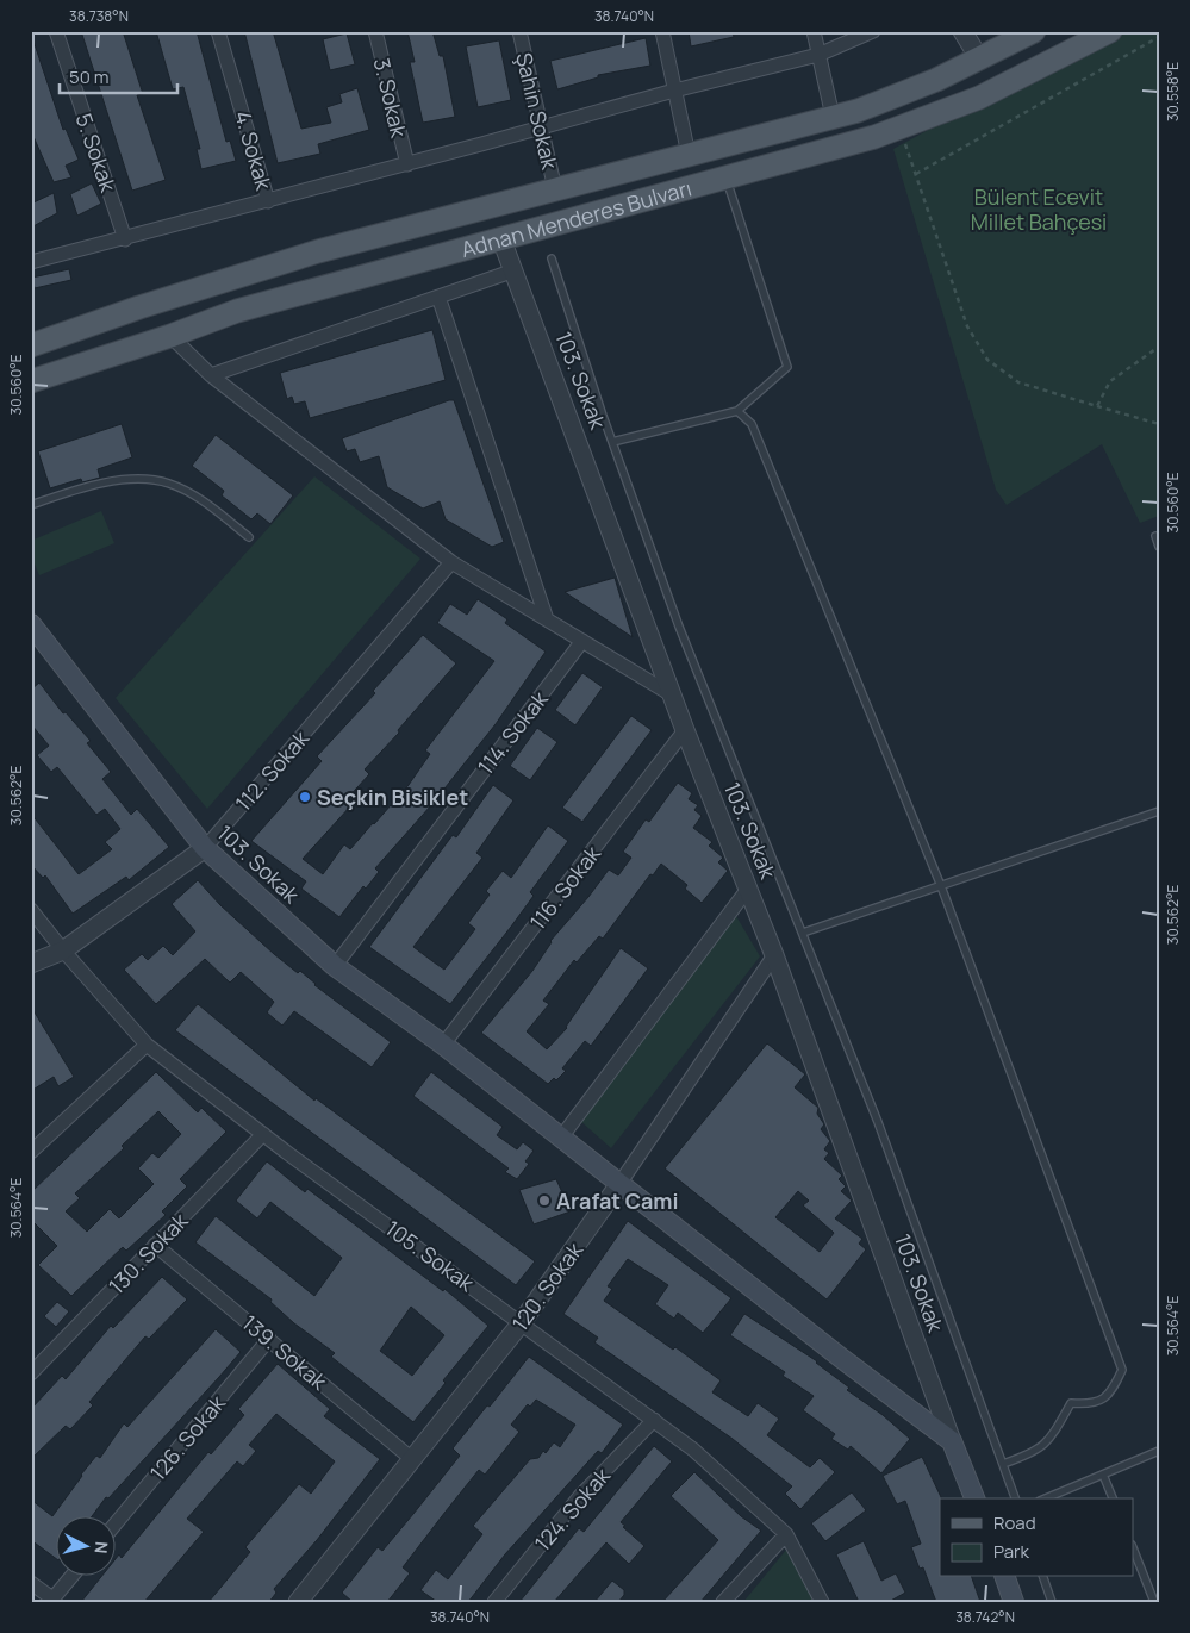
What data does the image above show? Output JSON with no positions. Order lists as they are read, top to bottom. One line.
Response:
{"streets":{"main road":["Adnan Menderes Bulvarı","103. Sokak"],"street":["3. Sokak","Şahin Sokak","4. Sokak","5. Sokak","114. Sokak","112. Sokak","116. Sokak","130. Sokak","105. Sokak","120. Sokak","139. Sokak","126. Sokak","124. Sokak"]},"crossings":[["Şahin Sokak","Adnan Menderes Bulvarı"],["Adnan Menderes Bulvarı","103. Sokak"],["103. Sokak","114. Sokak"],["103. Sokak","112. Sokak"],["103. Sokak","116. Sokak"],["103. Sokak","120. Sokak"],["112. Sokak","105. Sokak"],["130. Sokak","105. Sokak"],["130. Sokak","139. Sokak"],["105. Sokak","120. Sokak"],["105. Sokak","124. Sokak"],["120. Sokak","139. Sokak"],["139. Sokak","126. Sokak"]],"parks":["Bülent Ecevit Millet Bahçesi"],"places":["Seçkin Bisiklet","Arafat Cami"],"legend":["Road","Park"],"scale_bar":"50 m","north":"right","coordinates":["38.738°N","38.740°N","30.558°E","30.560°E","30.562°E","30.564°E","38.742°N"]}
